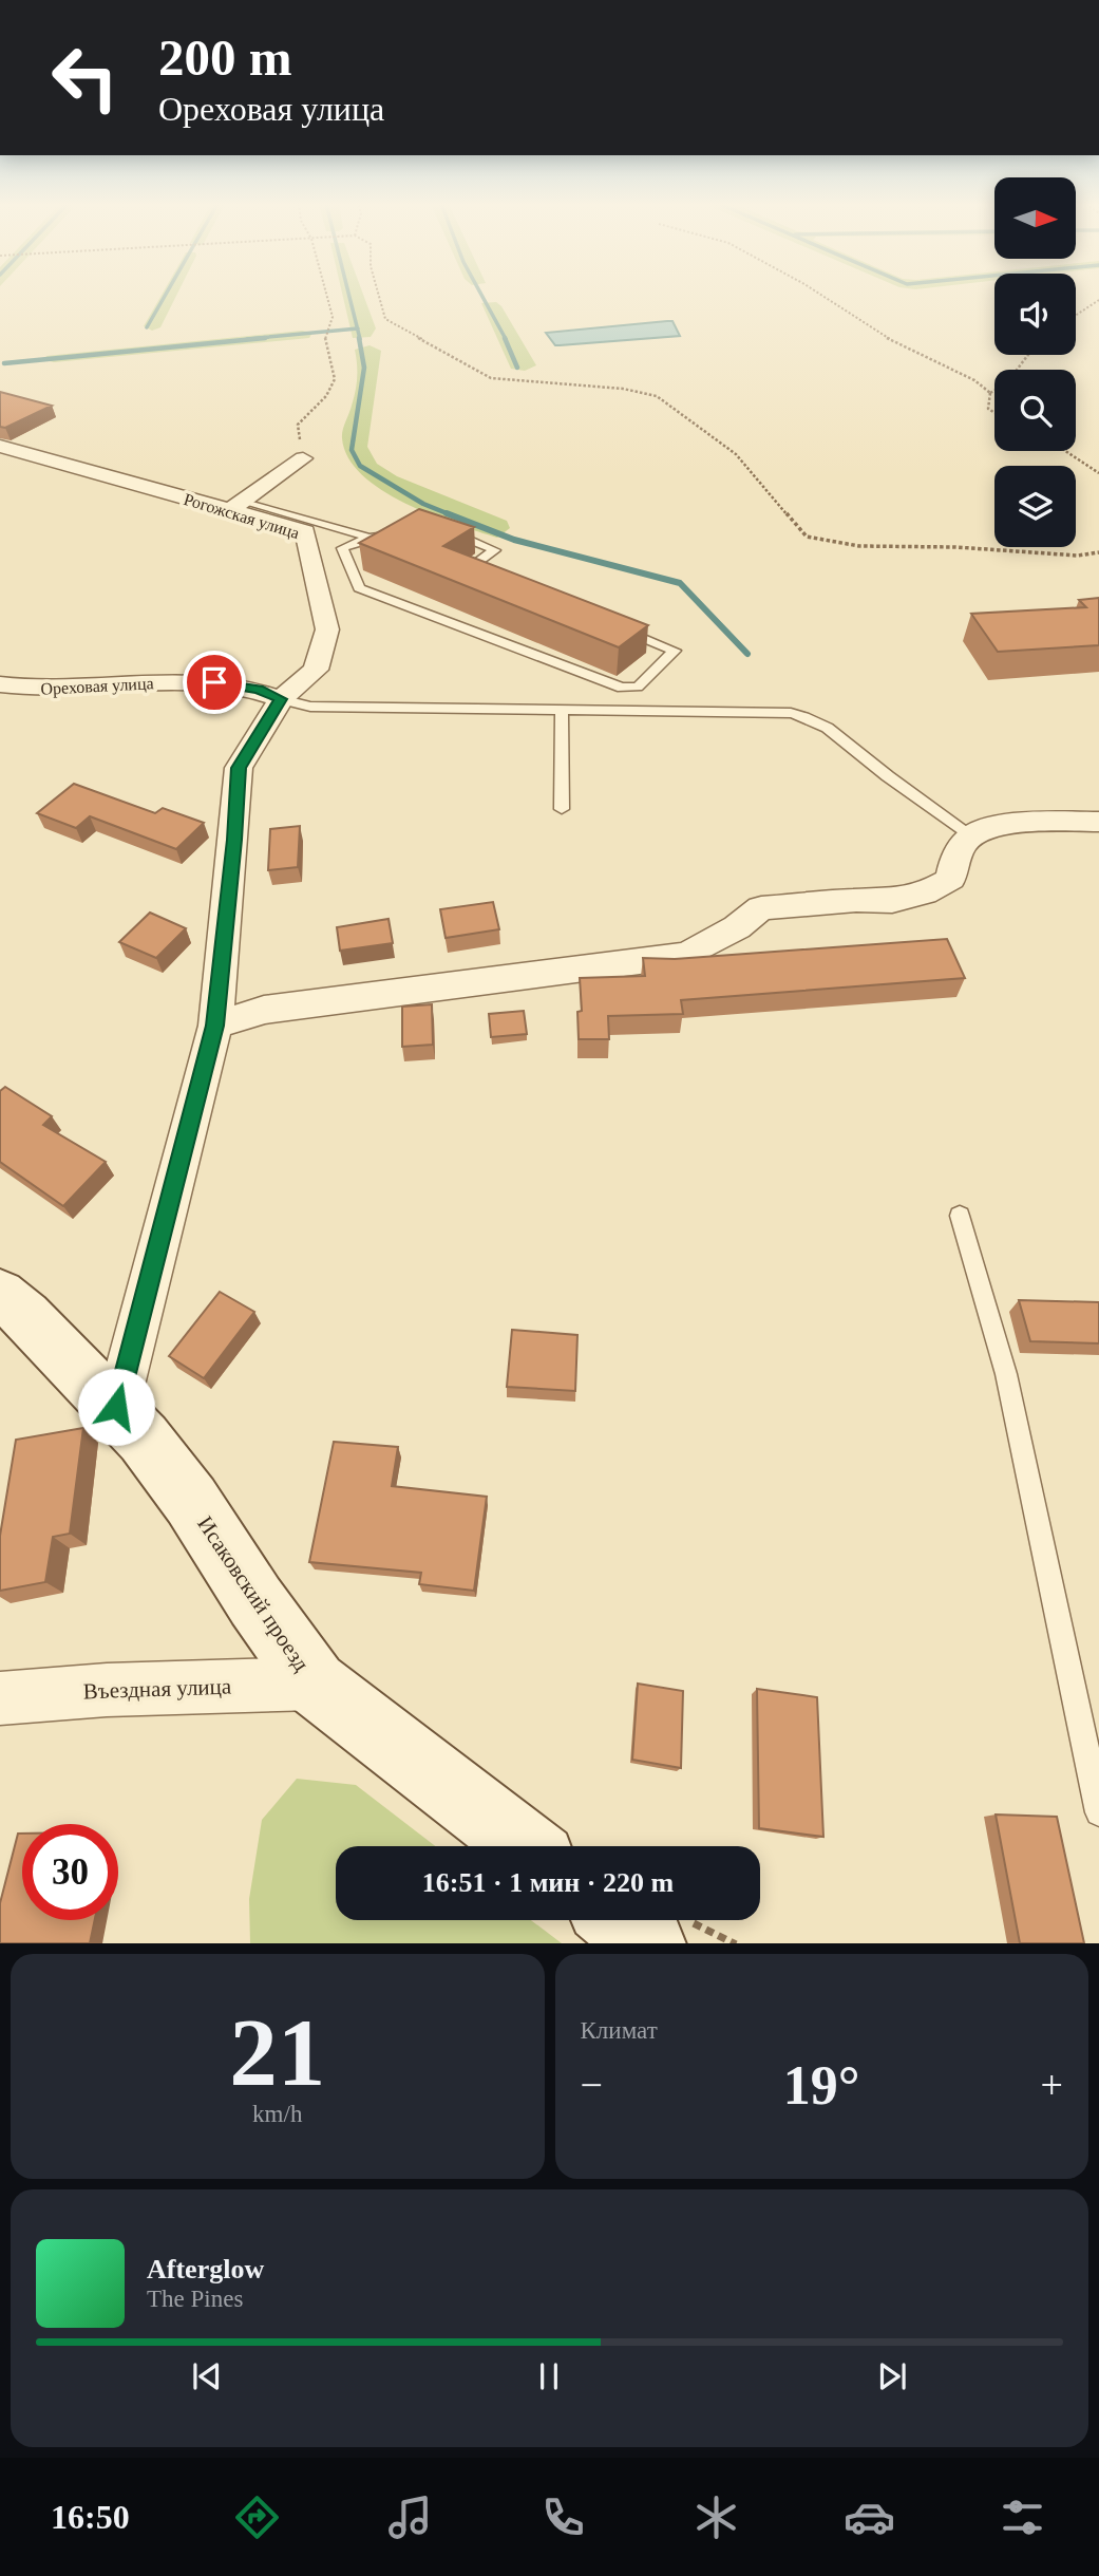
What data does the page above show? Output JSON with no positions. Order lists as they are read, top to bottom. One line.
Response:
{"streets":{"street":["Рогожская улица","Ореховая улица","Исаковский проезд","Въездная улица"]},"crossings":[["Рогожская улица","Ореховая улица"],["Исаковский проезд","Въездная улица"]],"north":"right","page":{"turn":["200 m","Ореховая улица"],"limit":"30","trip":"16:51 · 1 мин · 220 m","tile":[["21","km/h"],"Климат"],"heat":["−","19°","+"],"song":["Afterglow","The Pines"],"tabs":"16:50"}}
